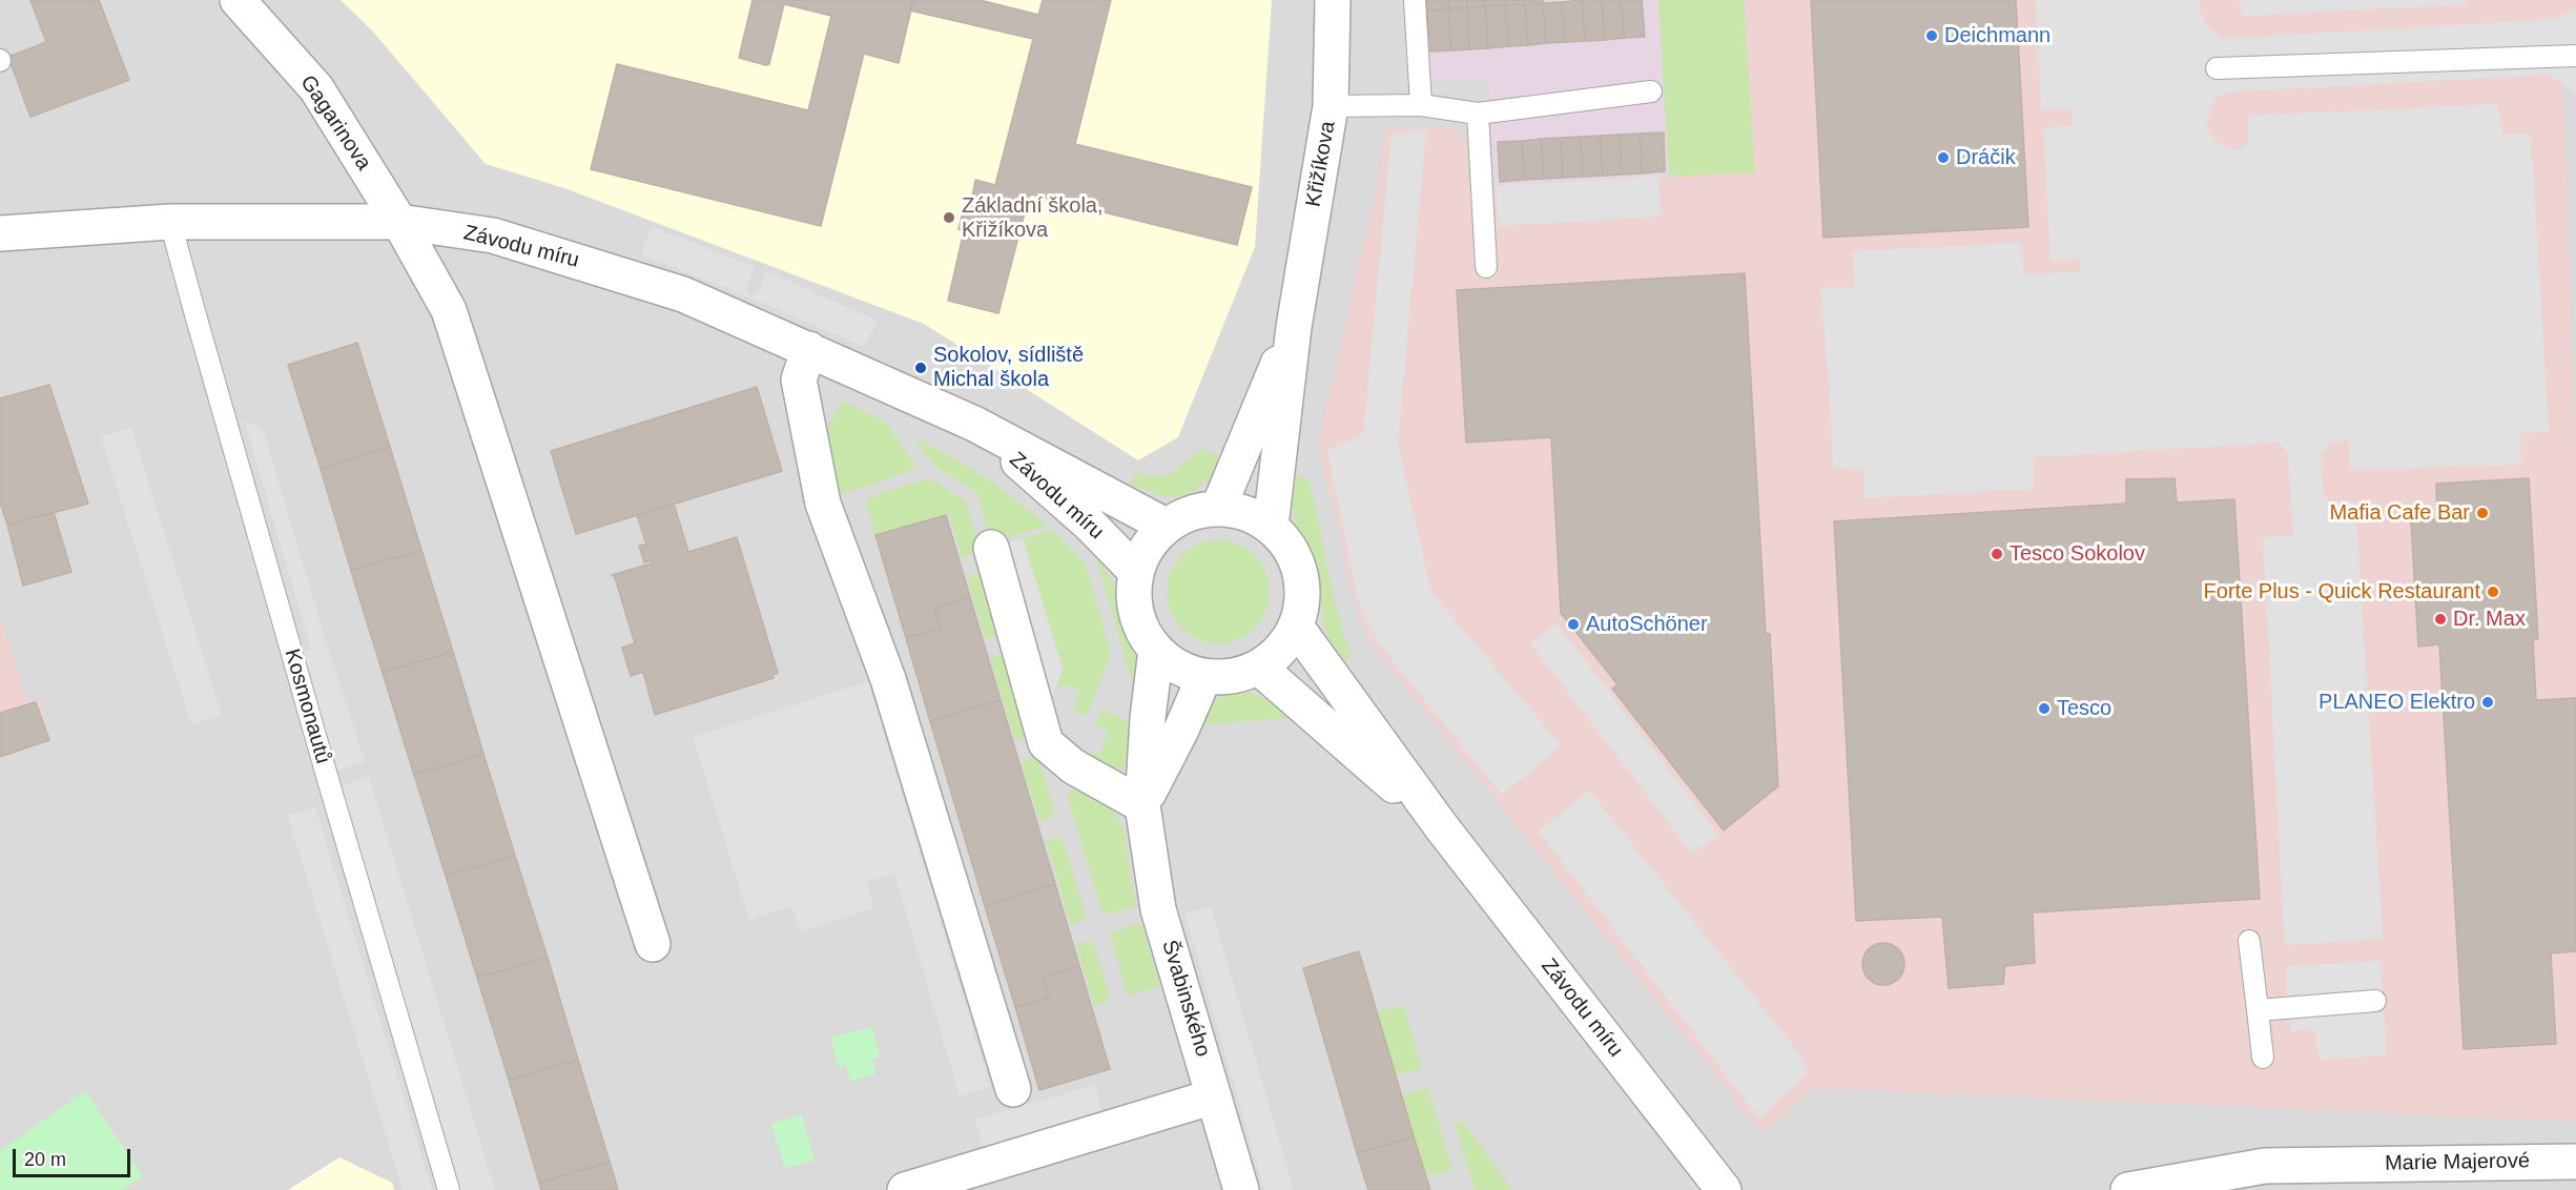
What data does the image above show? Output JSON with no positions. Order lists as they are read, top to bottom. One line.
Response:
{"streets":{"street":["Gagarinova","Křižíkova","Závodu míru","Švabinského","Marie Majerové"],"lane":["Kosmonautů"]},"crossings":[["Gagarinova","Závodu míru"],["Křižíkova","Závodu míru"],["Křižíkova","Švabinského"],["Závodu míru","Kosmonautů"],["Závodu míru","Švabinského"]],"places":["Deichmann","Dráčik","Základní škola, Křižíkova","Sokolov, sídliště Michal škola","Mafia Cafe Bar","Tesco Sokolov","Forte Plus - Quick Restaurant","Dr. Max","AutoSchöner","PLANEO Elektro","Tesco"],"scale_bar":"20 m"}
